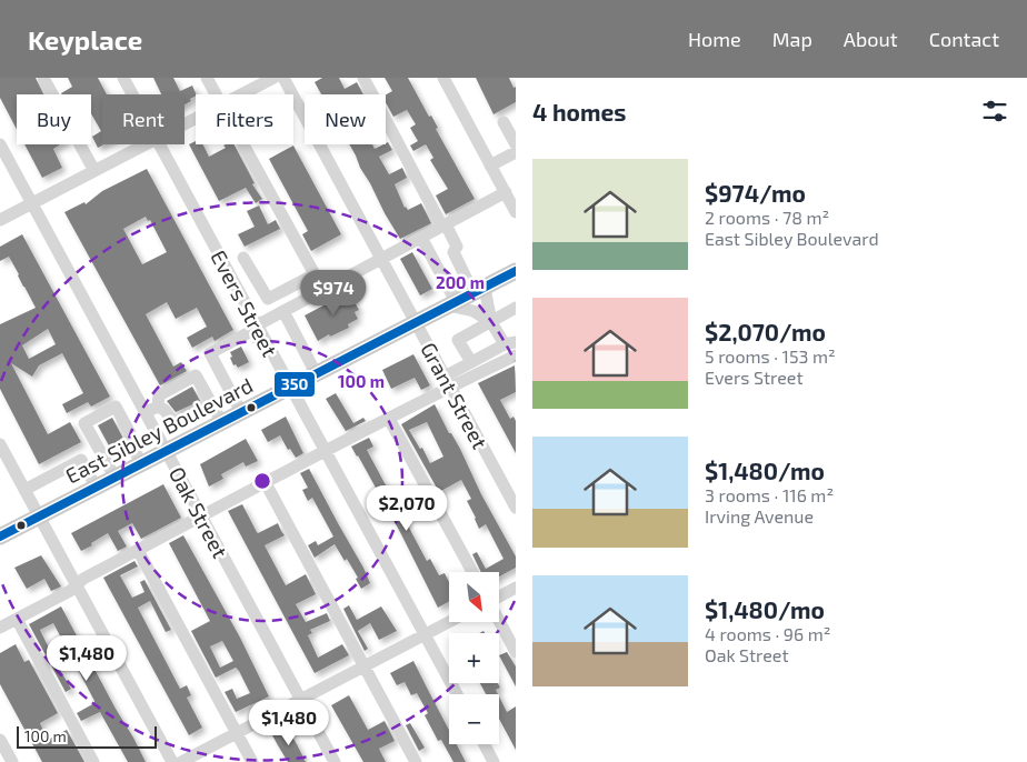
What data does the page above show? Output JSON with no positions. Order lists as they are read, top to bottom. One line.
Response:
{"streets":{"main road":["East Sibley Boulevard"],"street":["Evers Street","Grant Street","Oak Street"]},"crossings":[["Evers Street","East Sibley Boulevard"],["Grant Street","East Sibley Boulevard"],["East Sibley Boulevard","Oak Street"]],"lines":["transit line 350"],"scale_bar":"100 m","north":"bottom right","page":{"header":"Keyplace","nav":["Home","Map","About","Contact"],"heading":"4 homes","chip":["Buy","Rent","Filters","New"],"list":[{"name":"$974/mo","note":"2 rooms · 78 m² · East Sibley Boulevard"},{"name":"$2,070/mo","note":"5 rooms · 153 m² · Evers Street"},{"name":"$1,480/mo","note":"3 rooms · 116 m² · Irving Avenue"},{"name":"$1,480/mo","note":"4 rooms · 96 m² · Oak Street"}],"price":["$974","$2,070","$1,480","$1,480"],"map_buttons":["+","−"],"scale":"100 m"},"rings":["200 m","100 m"]}
